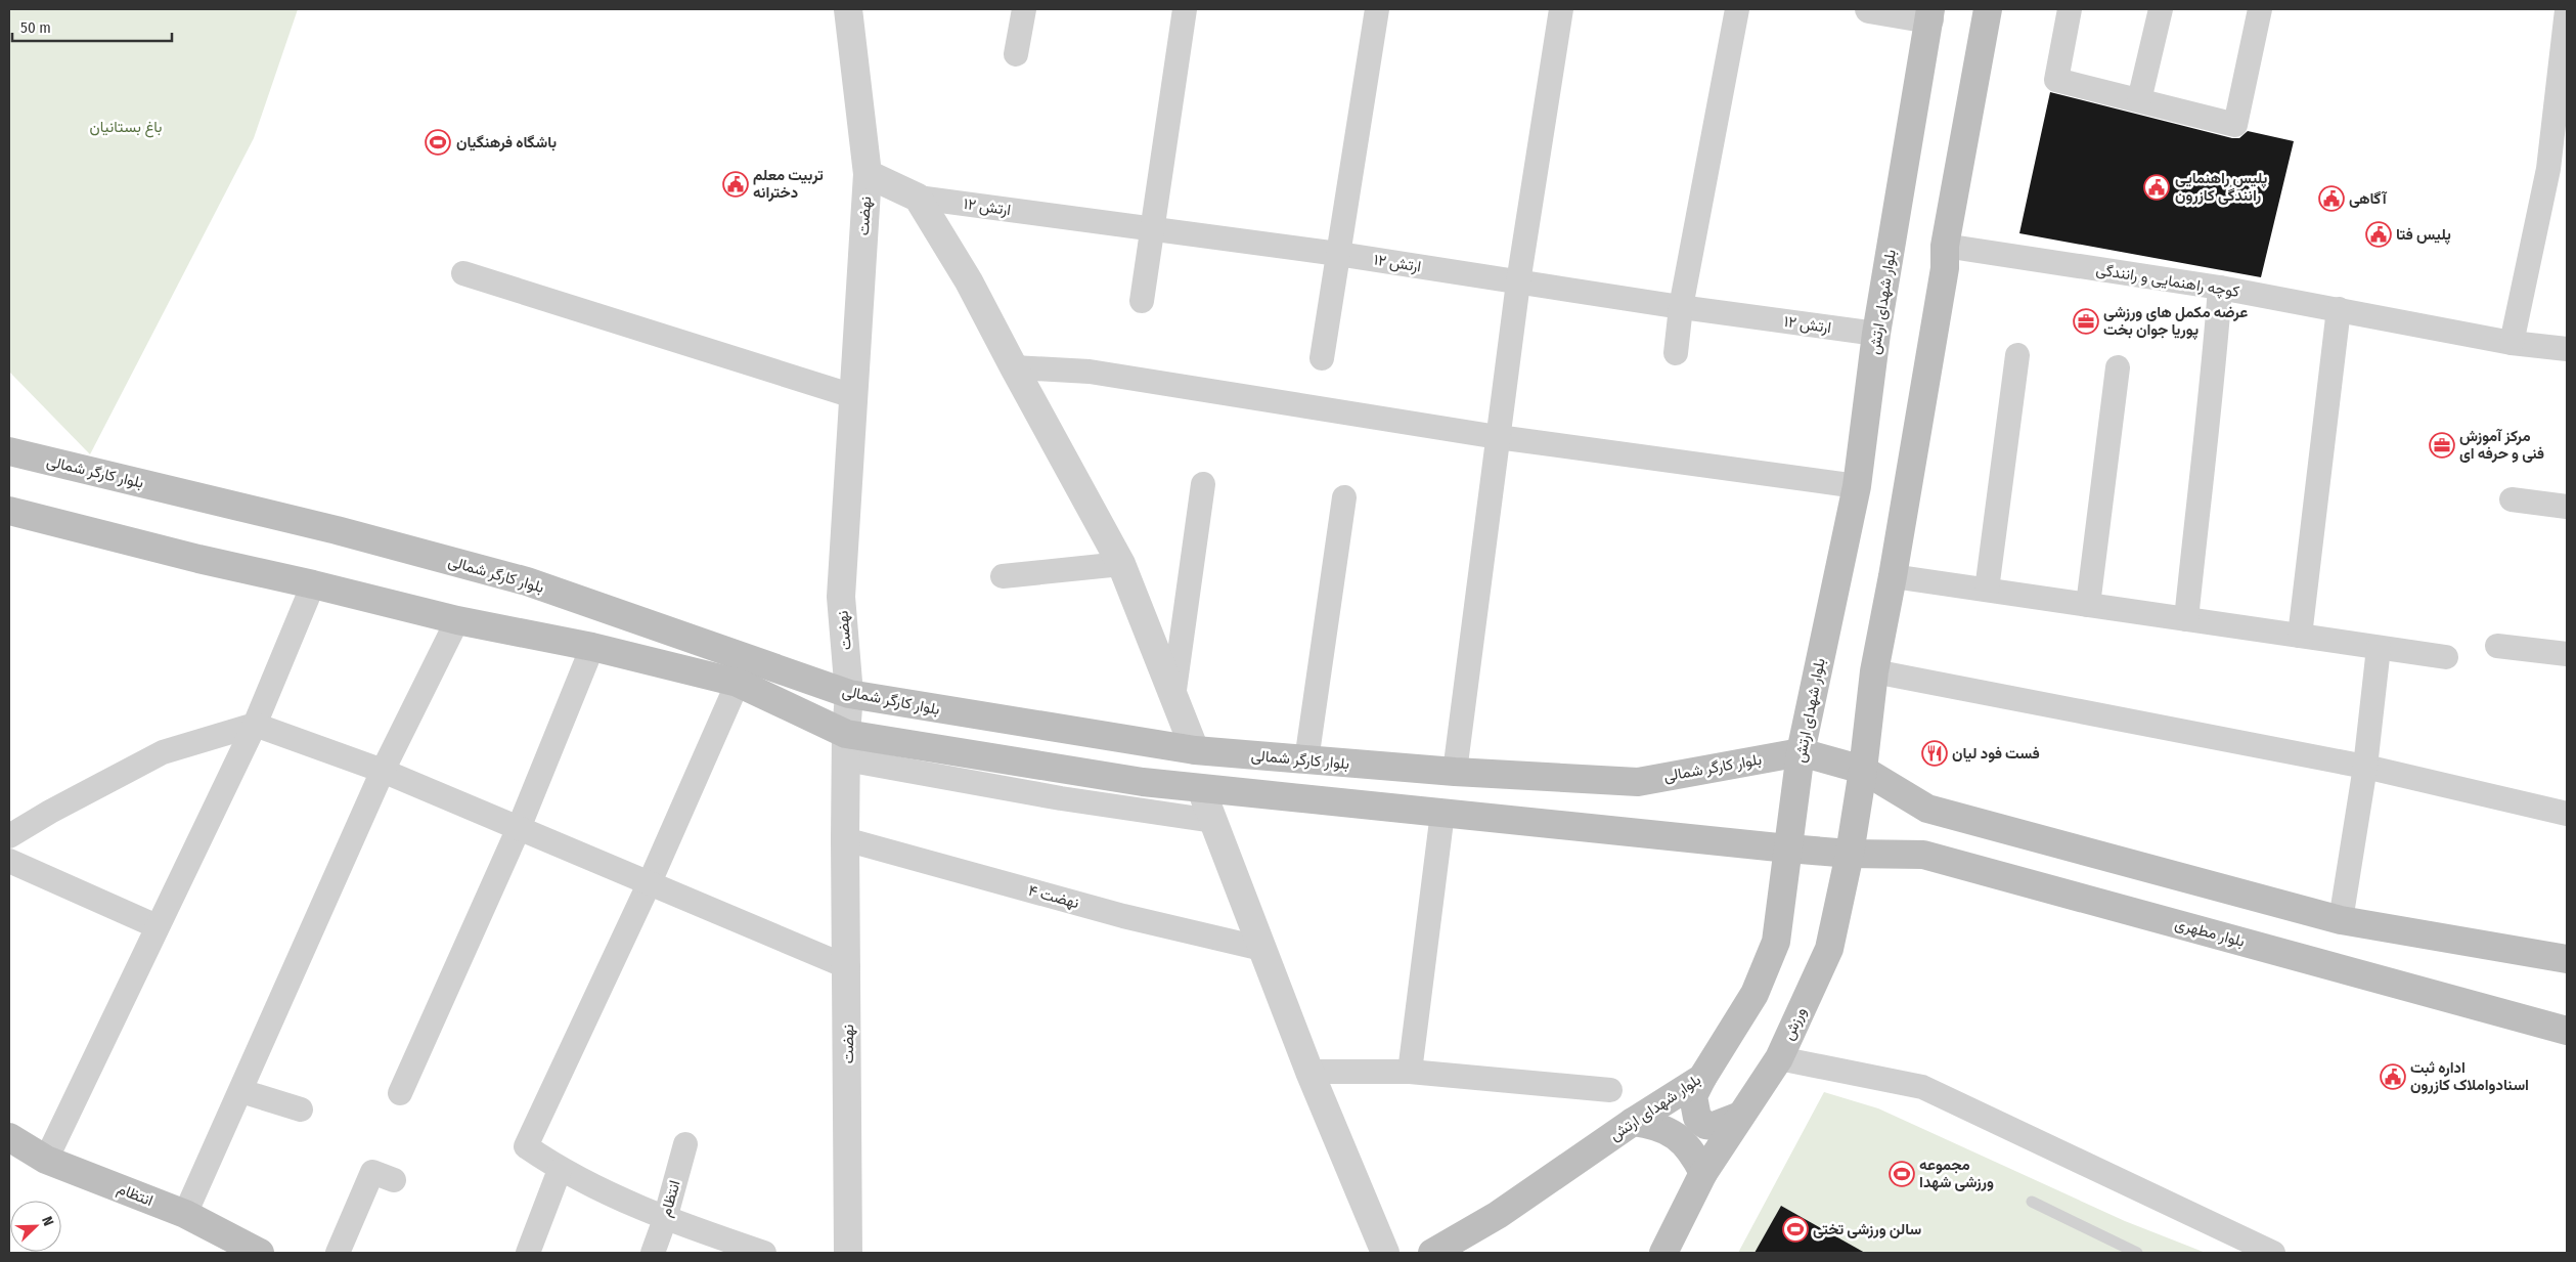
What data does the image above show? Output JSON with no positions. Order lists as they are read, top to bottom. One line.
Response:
{"streets":{"main road":["بلوار شهدای ارتش","بلوار کارگر شمالی","بلوار مطهری","ورزش","انتظام"],"street":["ارتش ۱۲","نهضت","کوچه راهنمایی و رانندگی","نهضت ۴"]},"crossings":[["ارتش ۱۲","بلوار شهدای ارتش"],["نهضت","بلوار کارگر شمالی"],["نهضت","نهضت ۴"],["بلوار شهدای ارتش","بلوار کارگر شمالی"],["بلوار شهدای ارتش","بلوار مطهری"],["بلوار مطهری","ورزش"]],"parks":["باغ بستانیان"],"places":{"sports":["باشگاه فرهنگیان","مجموعه ورزشی شهدا","سالن ورزشی تختی"],"public building":["تربیت معلم دخترانه","پلیس راهنمایی رانندگی کازرون","آگاهی","پلیس فتا","اداره ثبت اسنادواملاک کازرون"],"office":["عرضه مکمل های ورزشی پوریا جوان بخت","مرکز آموزش فنی و حرفه ای"],"restaurant":["فست فود لیان"]},"scale_bar":"50 m","north":"top right"}
